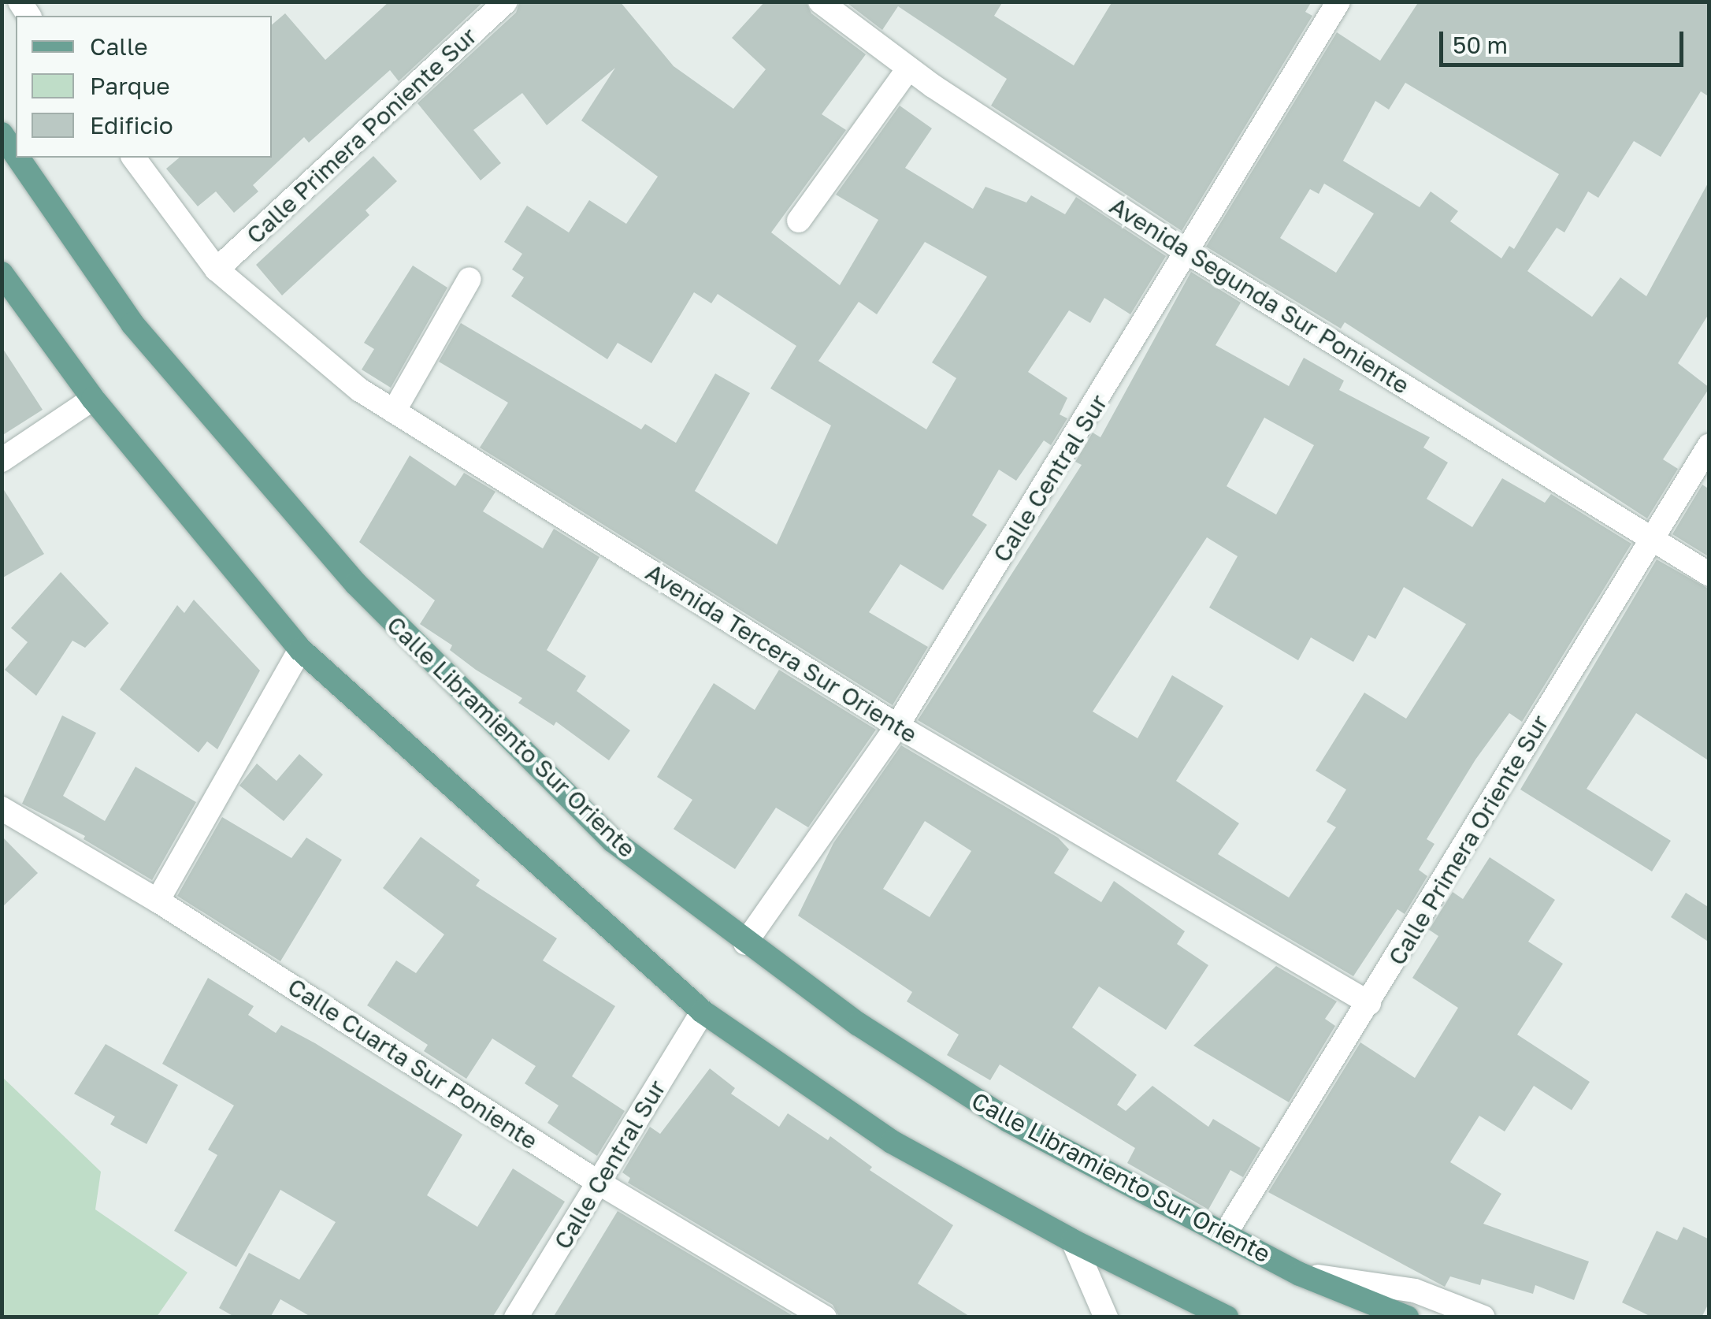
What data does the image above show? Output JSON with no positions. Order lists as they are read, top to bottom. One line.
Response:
{"streets":{"main road":["Calle Libramiento Sur Oriente"],"street":["Calle Primera Poniente Sur","Avenida Segunda Sur Poniente","Calle Central Sur","Avenida Tercera Sur Oriente","Calle Primera Oriente Sur","Calle Cuarta Sur Poniente"]},"crossings":[["Calle Primera Poniente Sur","Avenida Tercera Sur Oriente"],["Avenida Segunda Sur Poniente","Calle Central Sur"],["Avenida Segunda Sur Poniente","Calle Primera Oriente Sur"],["Calle Central Sur","Avenida Tercera Sur Oriente"],["Calle Central Sur","Calle Libramiento Sur Oriente"],["Calle Central Sur","Calle Cuarta Sur Poniente"],["Avenida Tercera Sur Oriente","Calle Primera Oriente Sur"],["Calle Libramiento Sur Oriente","Calle Primera Oriente Sur"]],"legend":["Calle","Parque","Edificio"],"scale_bar":"50 m"}
